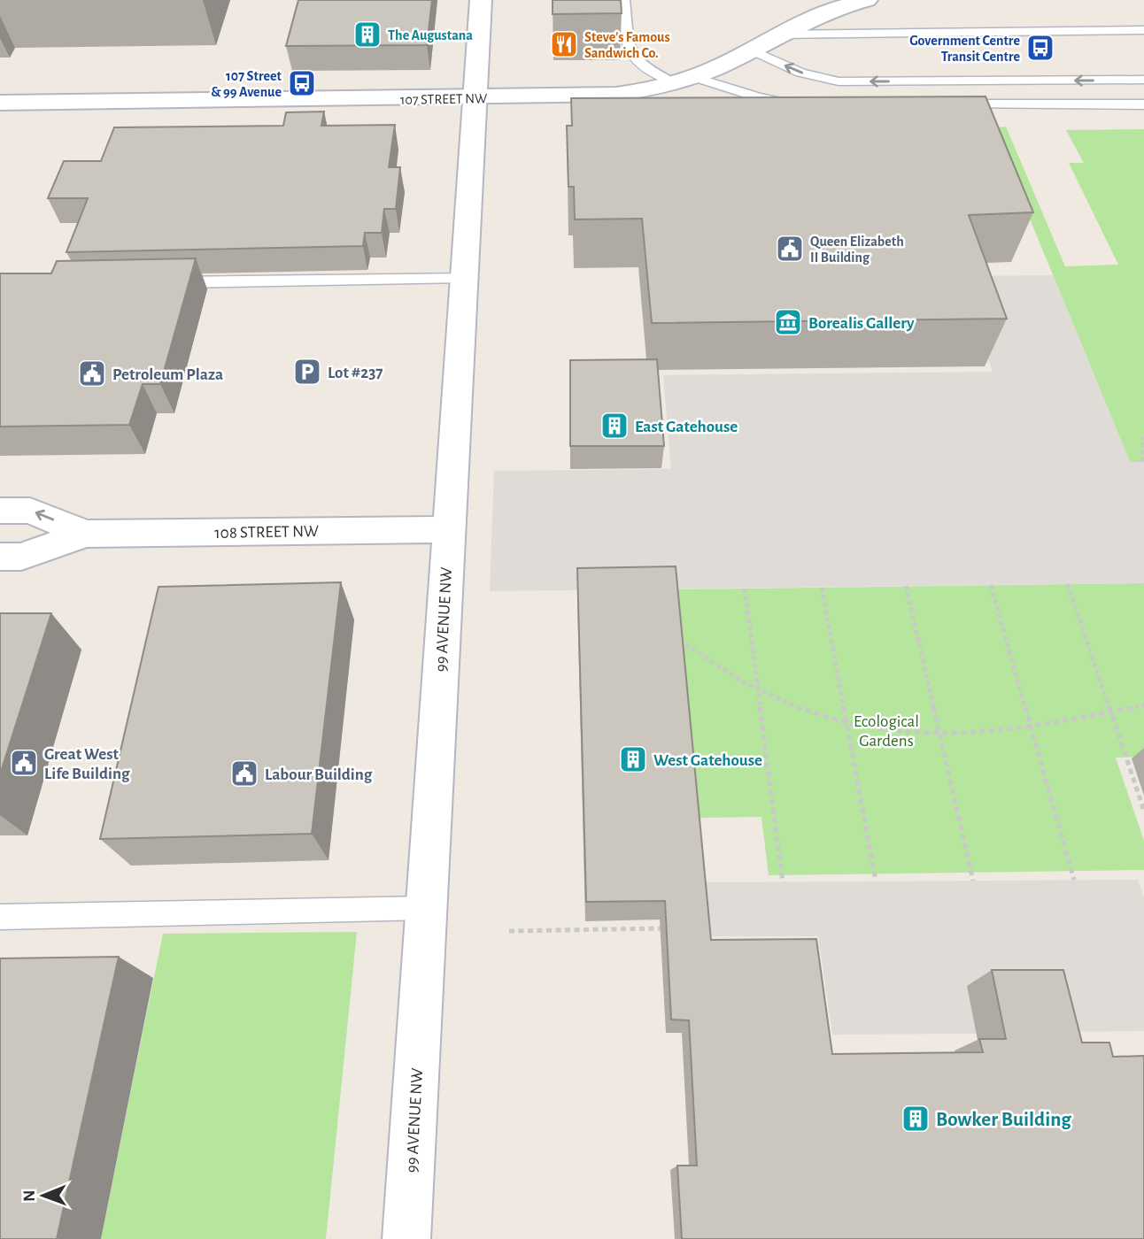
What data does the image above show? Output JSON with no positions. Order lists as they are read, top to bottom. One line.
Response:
{"streets":{"street":["107 STREET NW","108 STREET NW","99 AVENUE NW"]},"crossings":[["107 STREET NW","99 AVENUE NW"],["108 STREET NW","99 AVENUE NW"]],"parks":["Ecological Gardens"],"places":{"building":["The Augustana","East Gatehouse","West Gatehouse","Bowker Building"],"restaurant":["Steve’s Famous Sandwich Co."],"bus stop":["Government Centre Transit Centre","107 Street & 99 Avenue"],"public building":["Queen Elizabeth II Building","Petroleum Plaza","Great West Life Building","Labour Building"],"museum":["Borealis Gallery"],"parking":["Lot #237"]},"north":"left"}
